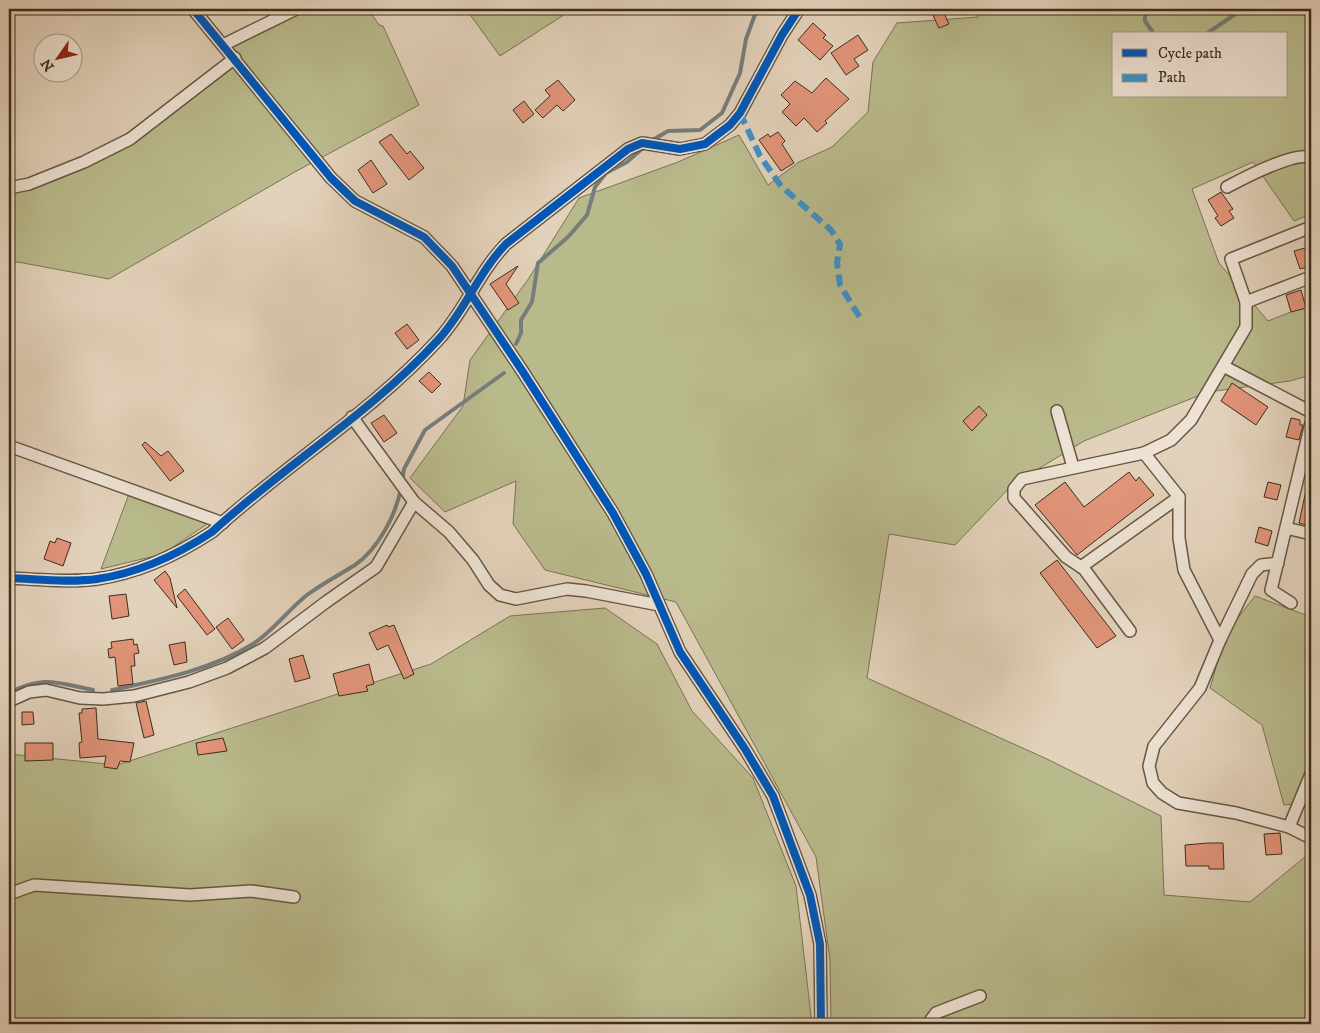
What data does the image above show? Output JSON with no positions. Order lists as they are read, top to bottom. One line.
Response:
{"legend":["Cycle path","Path"],"north":"bottom left"}
